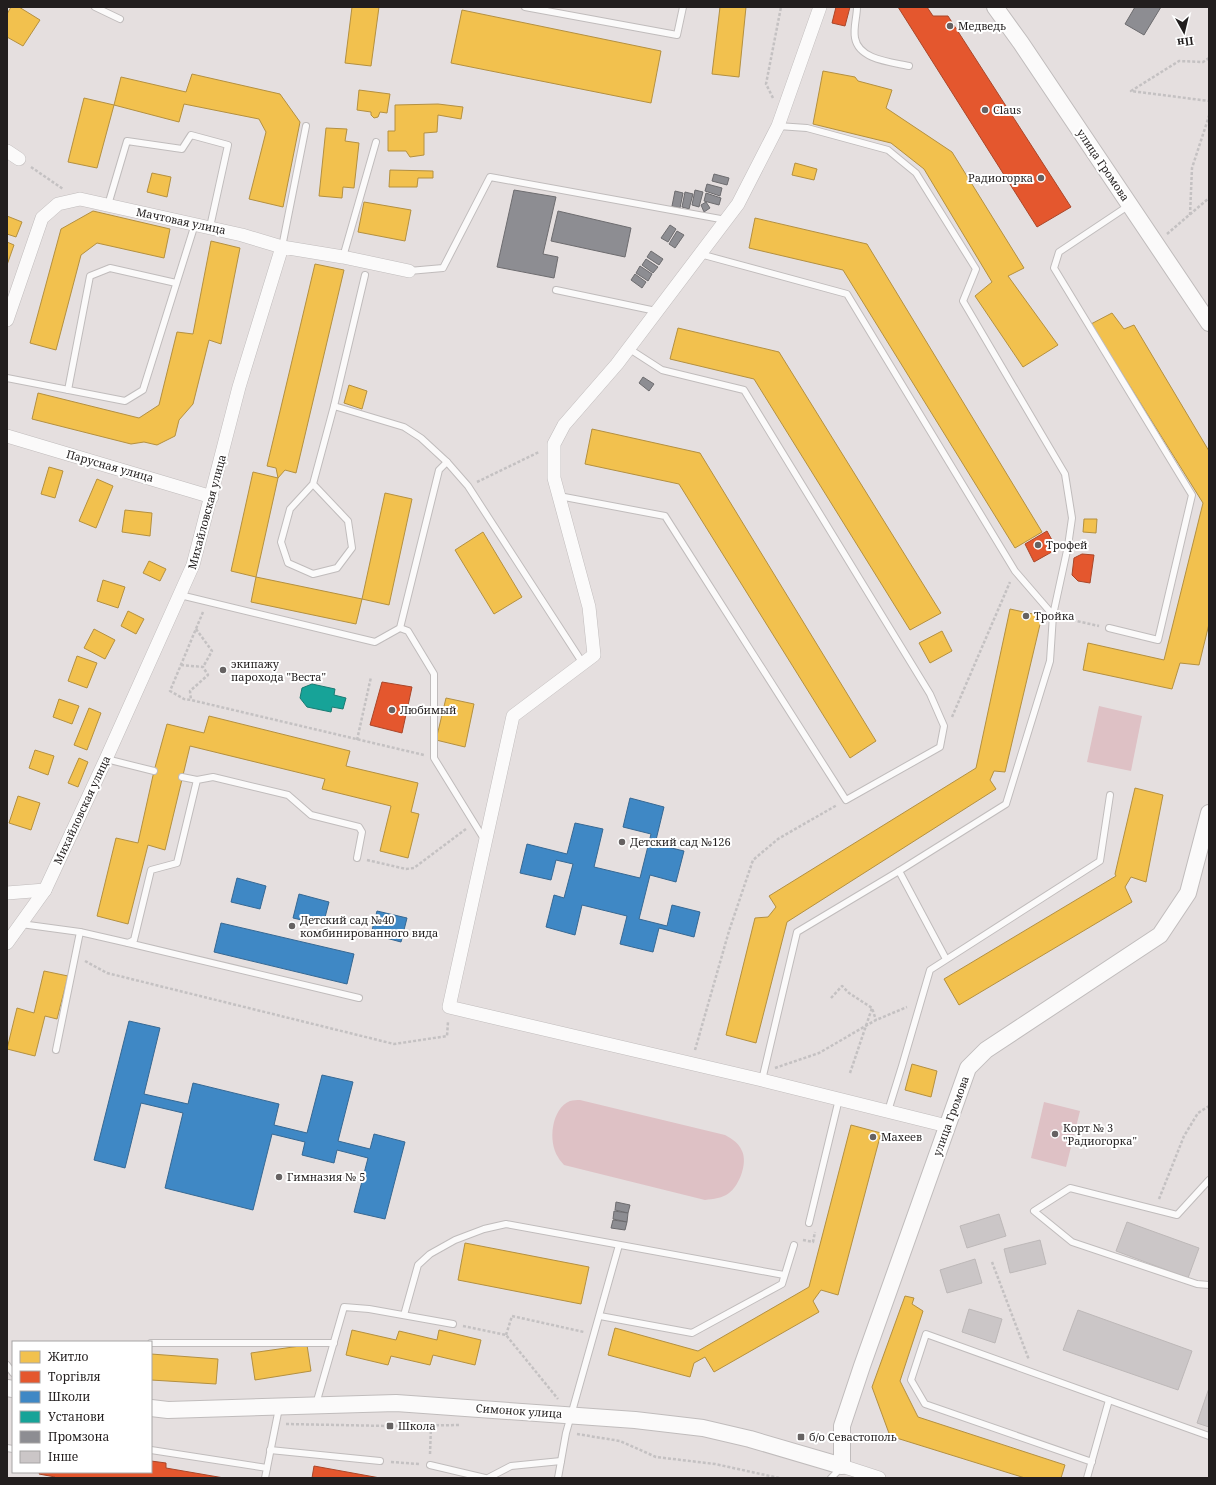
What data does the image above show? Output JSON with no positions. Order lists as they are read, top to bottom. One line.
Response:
{"streets":{"street":["улица Громова","Мачтовая улица","Парусная улица","Михайловская улица","Симонок улица"]},"crossings":[["улица Громова","Симонок улица"],["Мачтовая улица","Михайловская улица"],["Парусная улица","Михайловская улица"]],"places":{"other":["Медведь","Claus","Радиогорка","Трофей","Тройка","экипажу парохода \"Веста\"","Любимый","Детский сад №126","Детский сад №40 комбинированного вида","Корт № 3 \"Радиогорка\"","Махеев","Гимназия № 5"],"transit":["Школа","б/о Севастополь"]},"legend":["Житло","Торгівля","Школи","Установи","Промзона","Інше"],"north":"bottom"}
